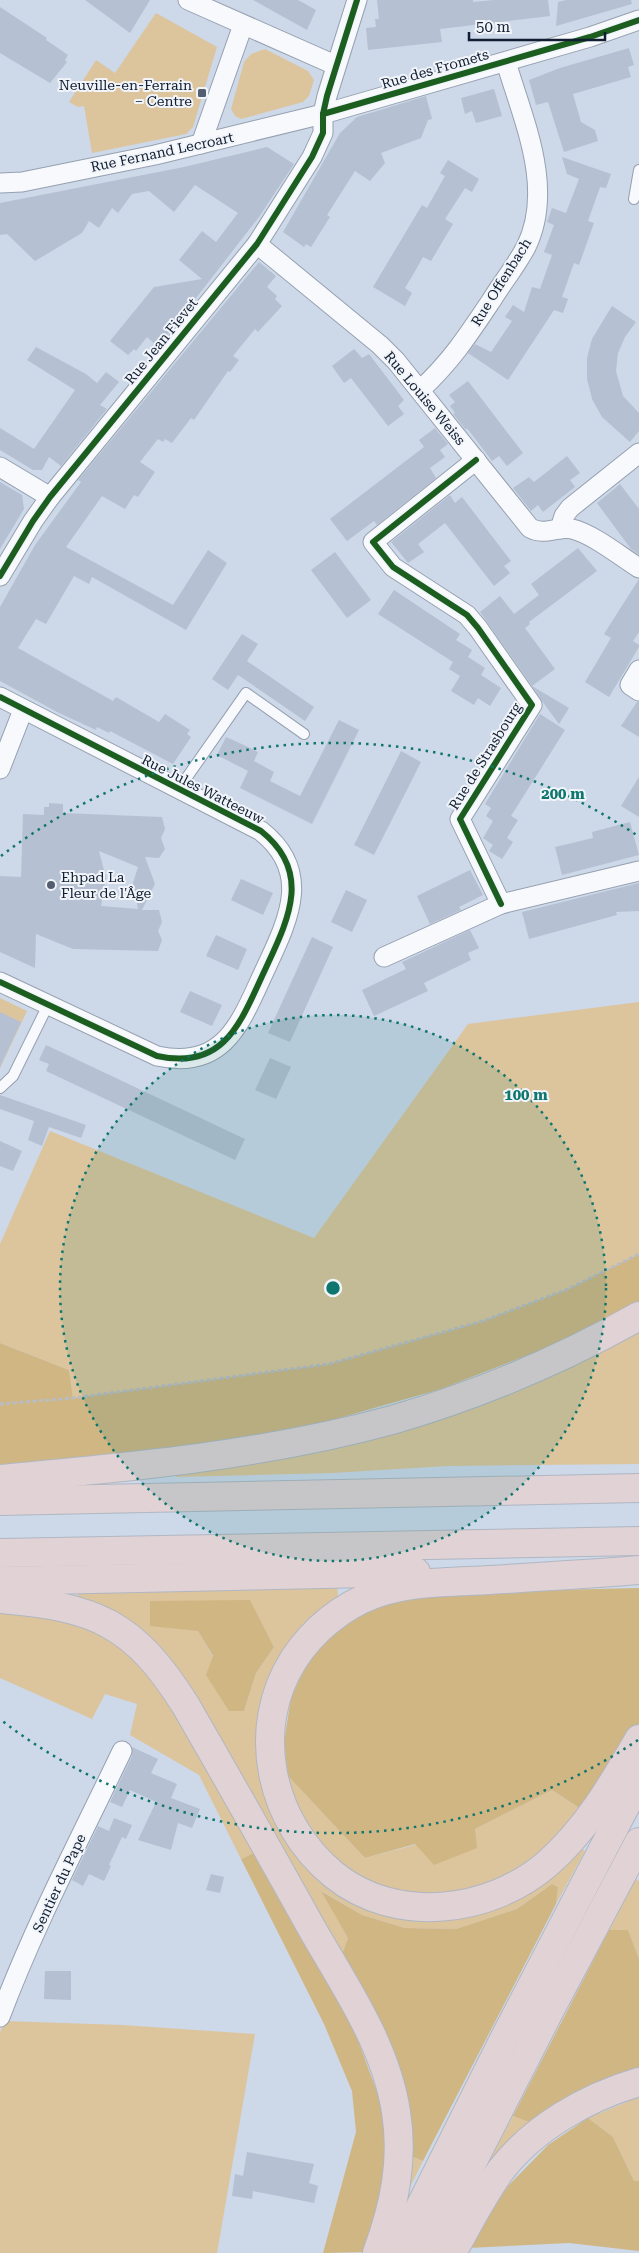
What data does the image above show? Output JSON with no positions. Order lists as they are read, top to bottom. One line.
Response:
{"streets":{"street":["Rue des Fromets","Rue Fernand Lecroart","Rue Offenbach","Rue Jean Fievet","Rue Louise Weiss","Rue de Strasbourg","Rue Jules Watteeuw","Sentier du Pape"]},"crossings":[["Rue des Fromets","Rue Fernand Lecroart"],["Rue des Fromets","Rue Offenbach"],["Rue des Fromets","Rue Jean Fievet"],["Rue Fernand Lecroart","Rue Jean Fievet"],["Rue Offenbach","Rue Louise Weiss"],["Rue Jean Fievet","Rue Louise Weiss"],["Rue Louise Weiss","Rue de Strasbourg"]],"places":{"transit":["Neuville-en-Ferrain – Centre"],"other":["Ehpad La Fleur de l'Âge"]},"scale_bar":"50 m","rings":["200 m","100 m"]}
